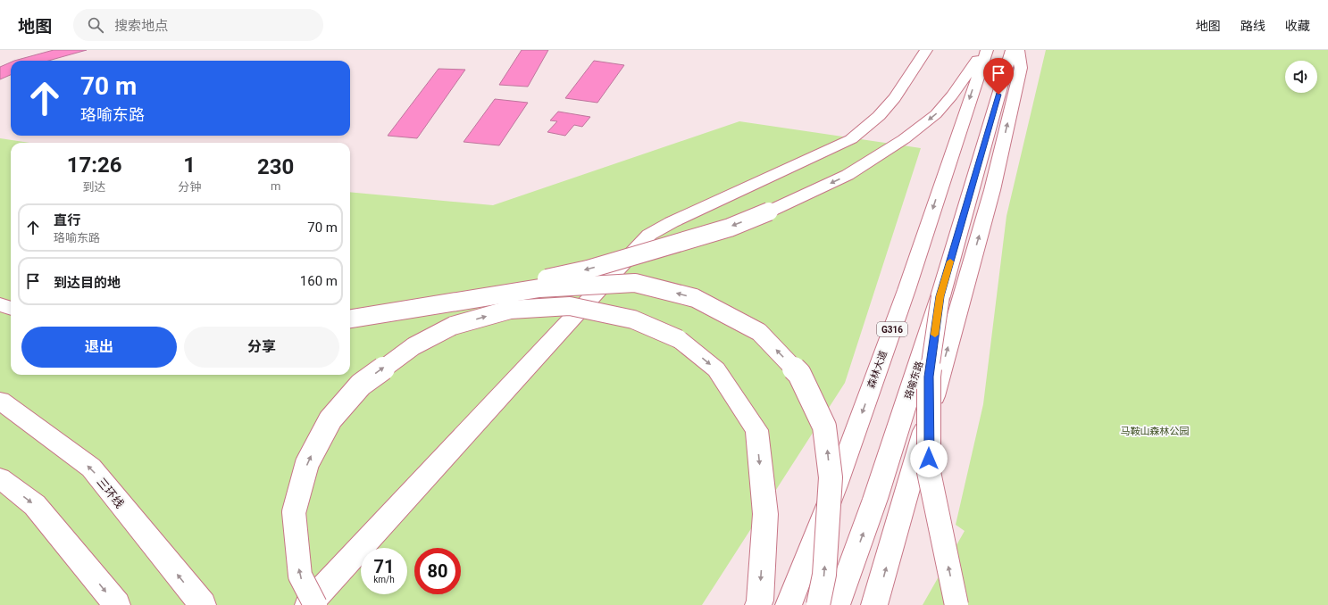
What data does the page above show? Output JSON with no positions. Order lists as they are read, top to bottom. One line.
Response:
{"streets":{"main road":["G316","森林大道","珞喻东路","三环线"]},"parks":["马鞍山森林公园"],"page":{"header":"地图","search":"搜索地点","nav":["地图","路线","收藏"],"turn":["70 m","珞喻东路"],"eta":["17:26","到达","1","分钟","230","m"],"list":[{"name":"直行","note":"珞喻东路","value":"70 m"},{"name":"到达目的地","value":"160 m"}],"buttons":["退出","分享"],"speed":"71 km/h","limit":"80"}}
